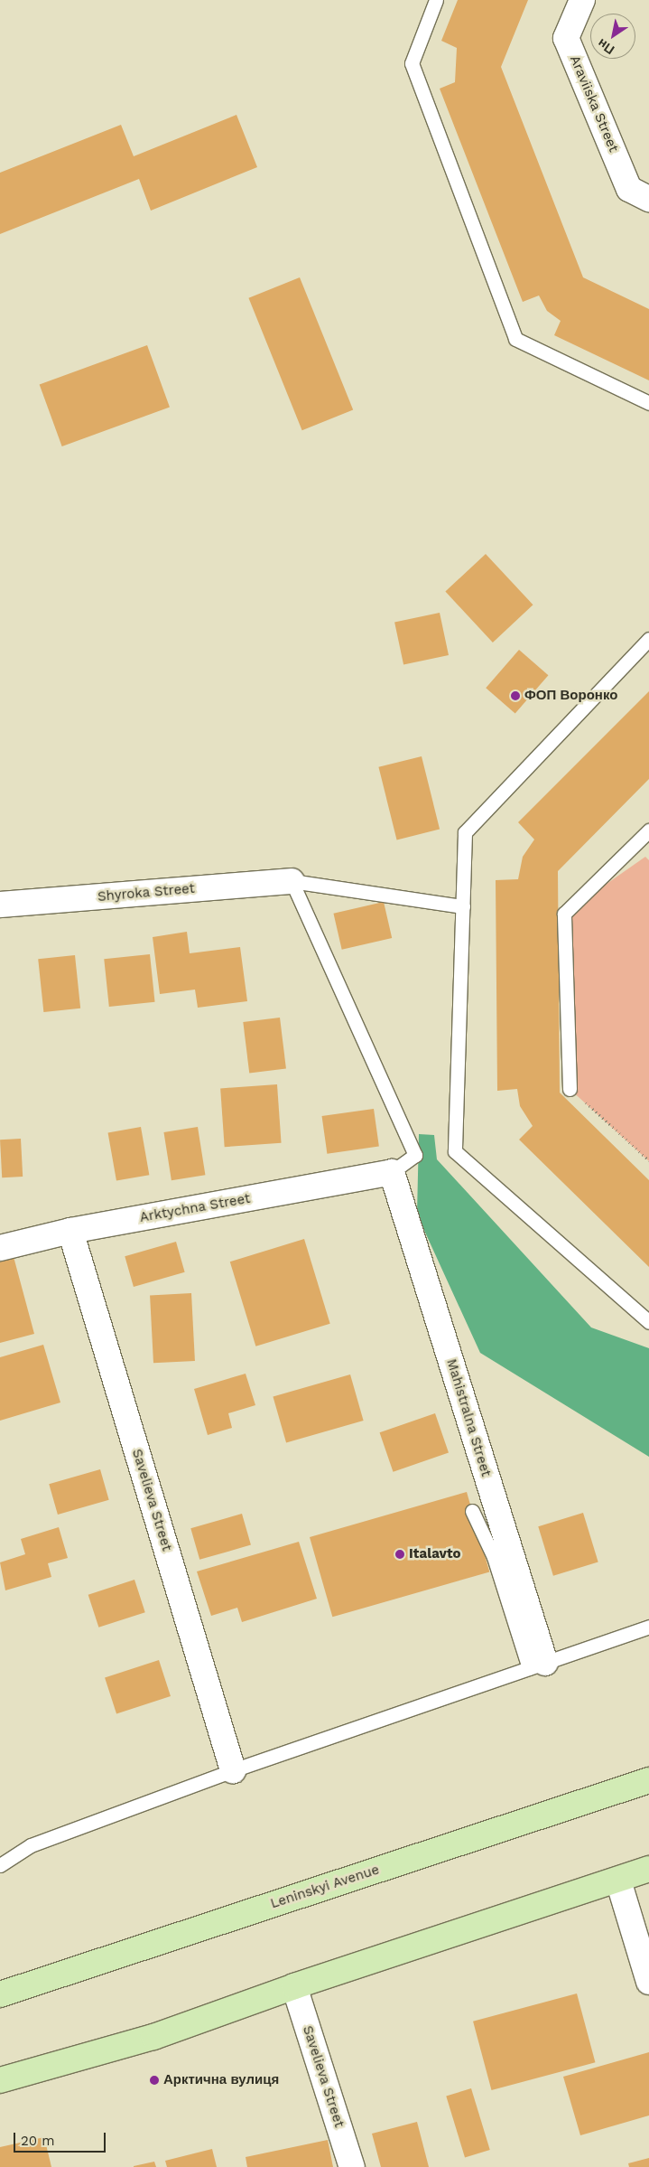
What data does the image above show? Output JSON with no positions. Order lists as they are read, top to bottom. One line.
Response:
{"streets":{"main road":["Leninskyi Avenue"],"street":["Araviiska Street","Shyroka Street","Arktychna Street","Mahistralna Street","Savelieva Street"]},"crossings":[["Arktychna Street","Mahistralna Street"],["Arktychna Street","Savelieva Street"]],"places":["ФОП Воронко","Italavto","Арктична вулиця"],"scale_bar":"20 m","north":"bottom left"}
